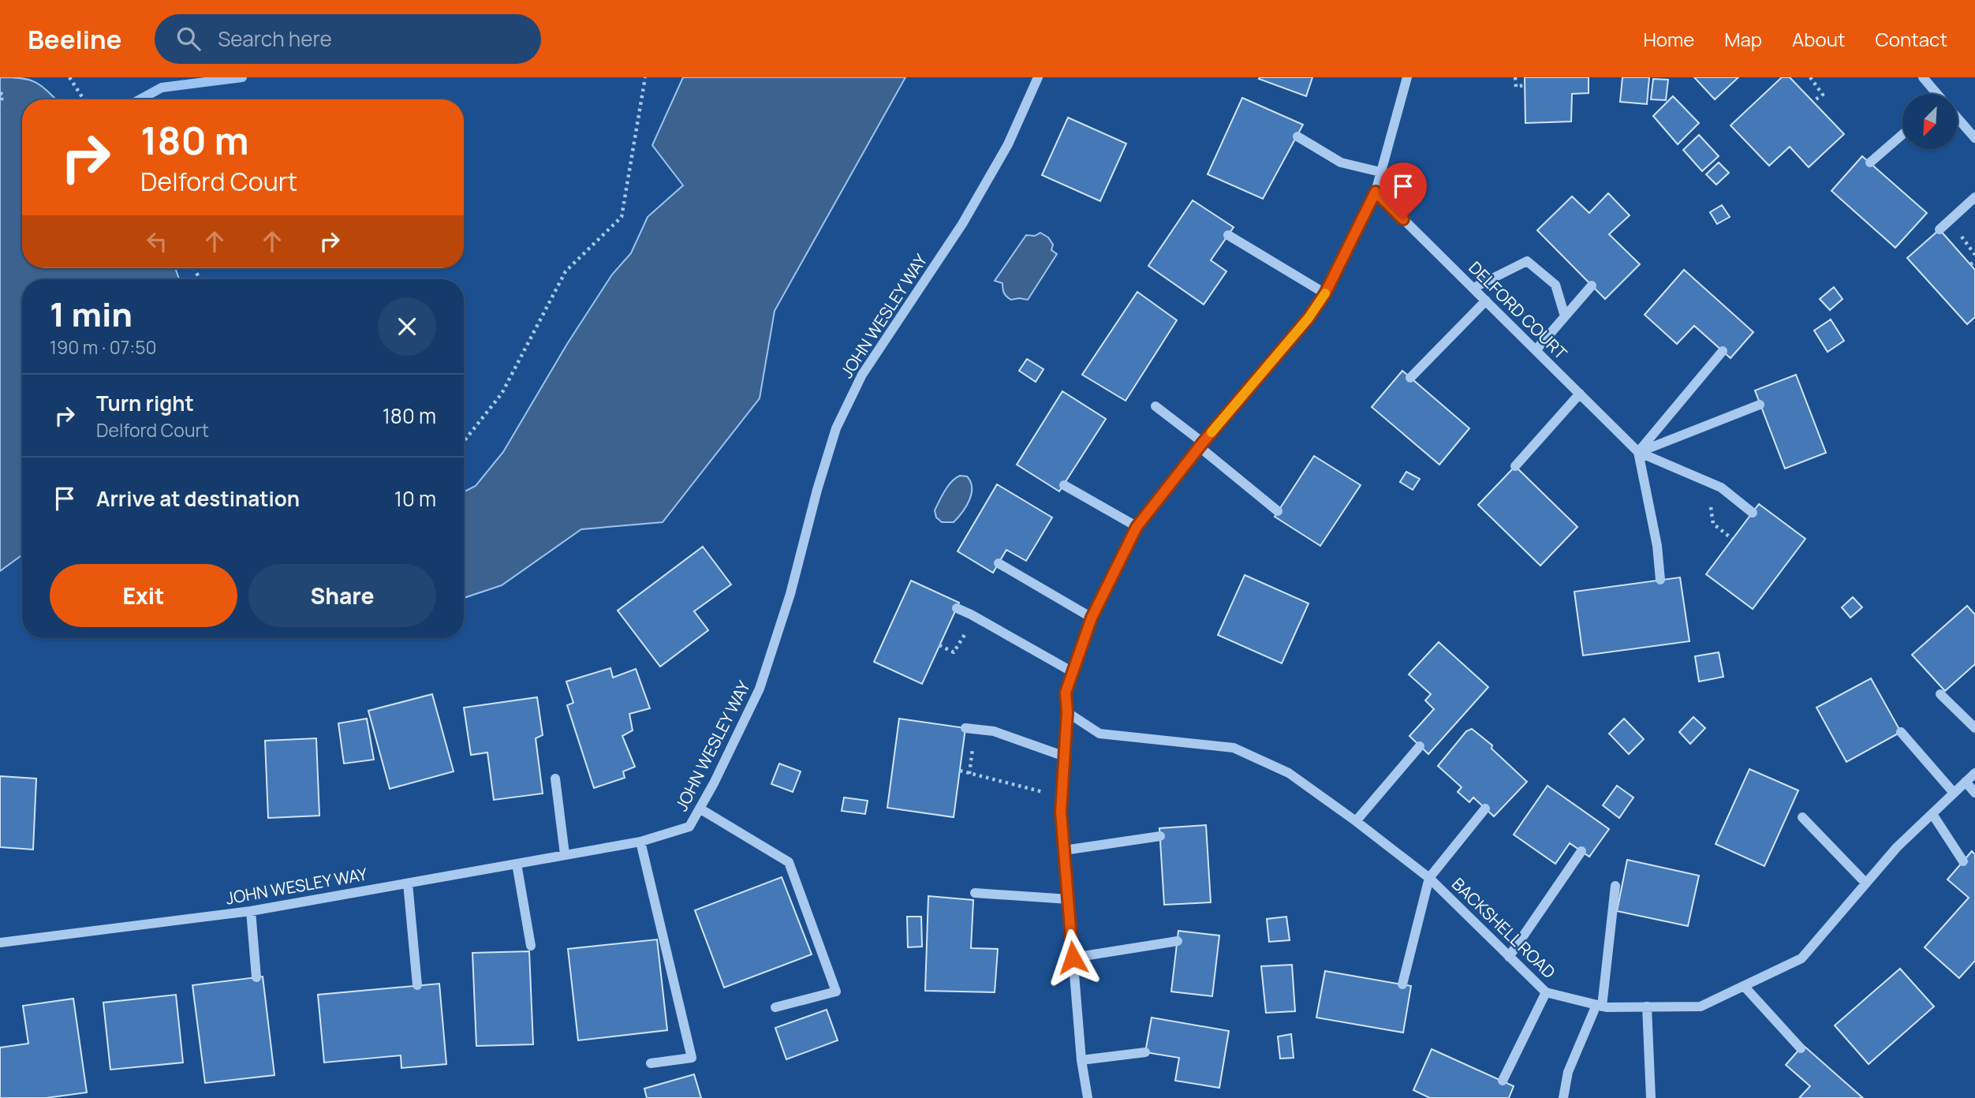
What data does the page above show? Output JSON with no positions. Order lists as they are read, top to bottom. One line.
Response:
{"streets":{"street":["DELFORD COURT","JOHN WESLEY WAY","BACKSHELL ROAD"]},"north":"bottom left","page":{"header":"Beeline","search":"Search here","nav":["Home","Map","About","Contact"],"turn":["180 m","Delford Court"],"heading":["1 min","190 m · 07:50"],"list":[{"name":"Turn right","note":"Delford Court","value":"180 m"},{"name":"Arrive at destination","value":"10 m"}],"buttons":["Exit","Share"]}}
